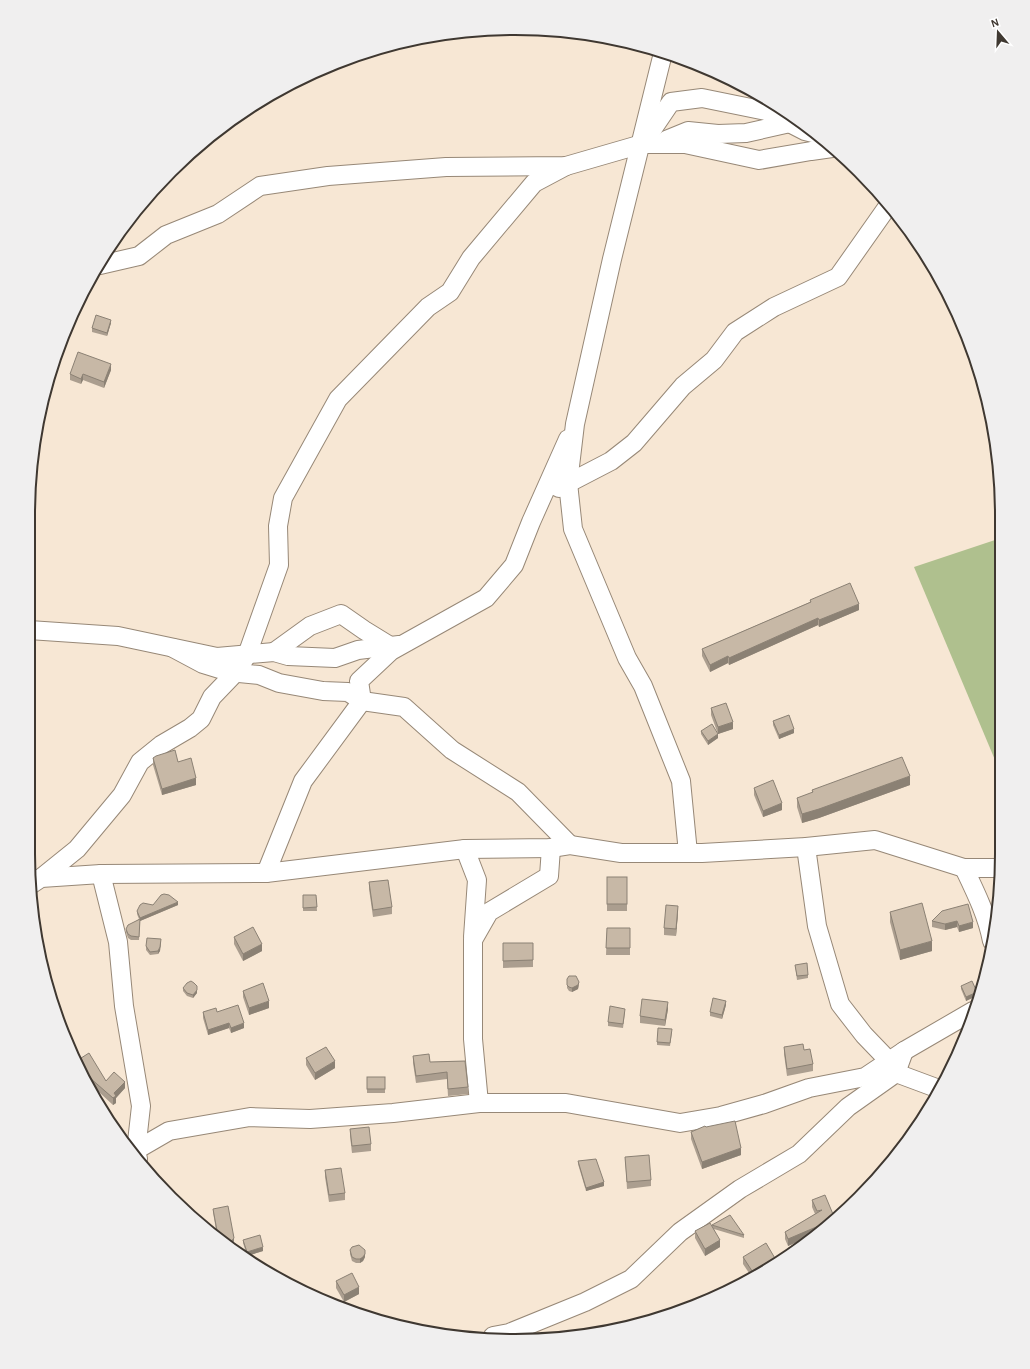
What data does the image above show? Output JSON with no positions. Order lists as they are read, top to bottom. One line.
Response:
{"north":"top"}
